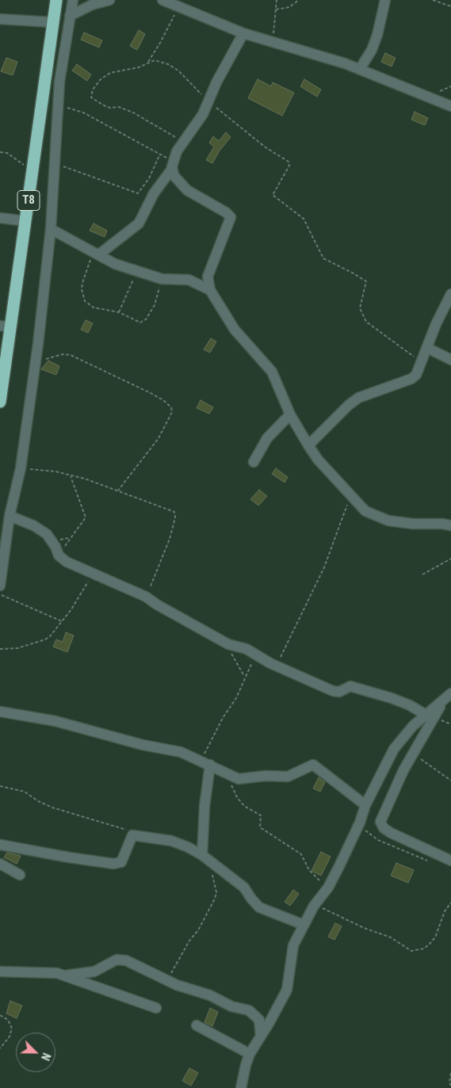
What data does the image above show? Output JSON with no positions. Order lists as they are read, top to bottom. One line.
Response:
{"streets":{"highway":["T8"]},"north":"bottom right"}
